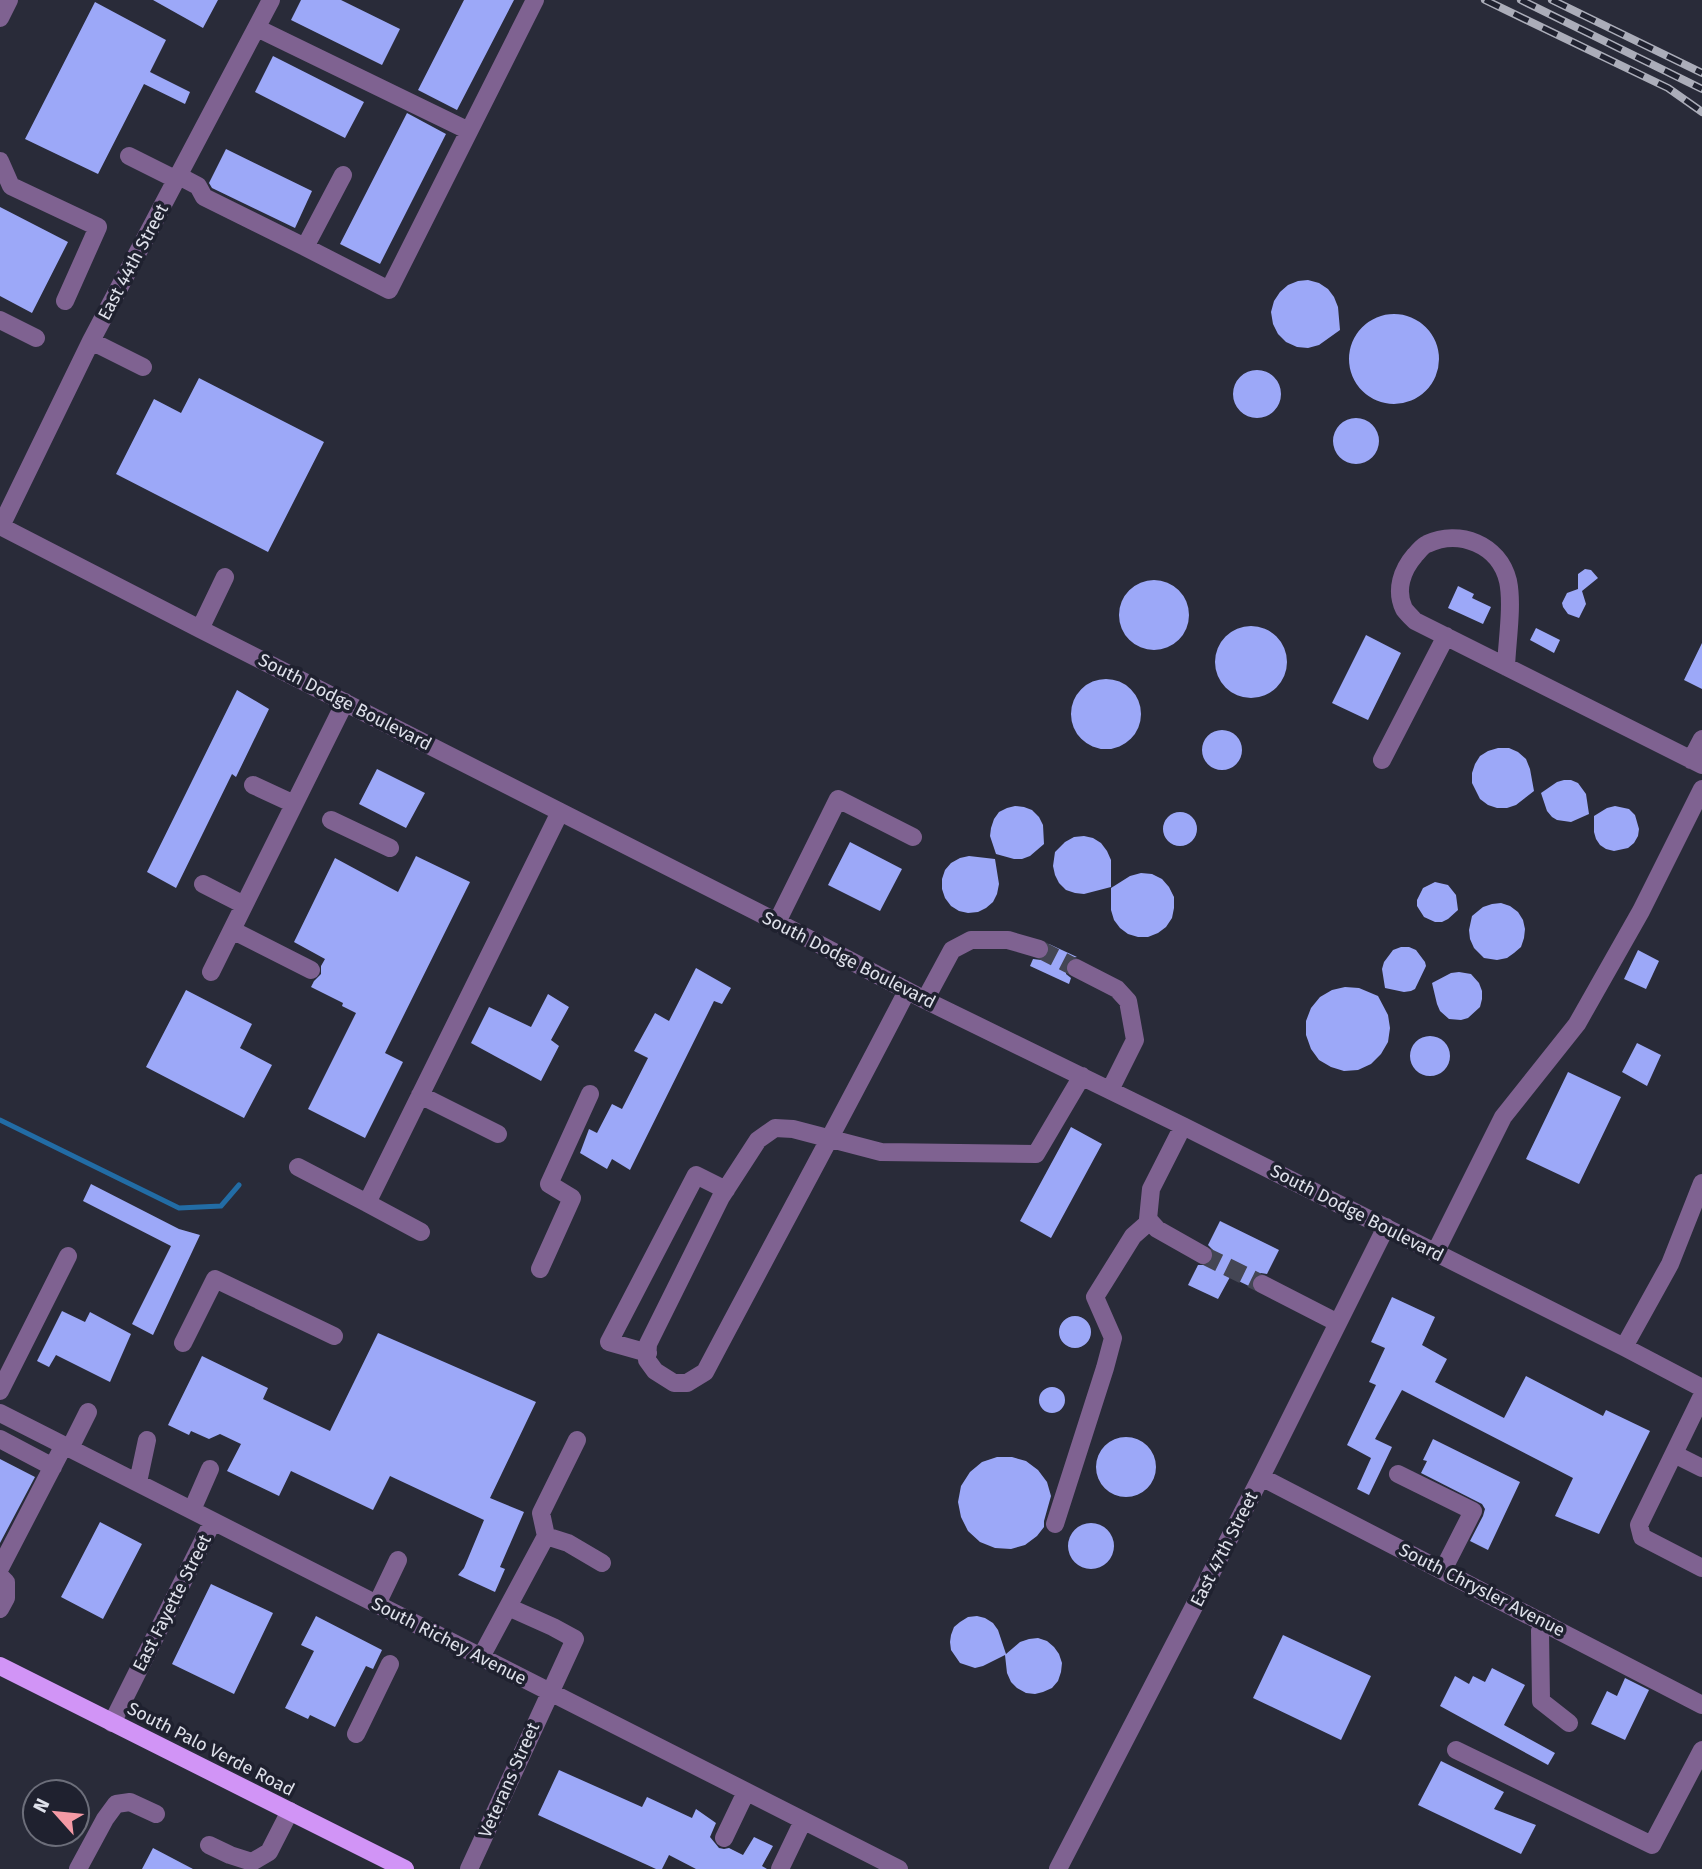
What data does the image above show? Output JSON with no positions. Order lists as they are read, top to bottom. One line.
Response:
{"streets":{"main road":["South Palo Verde Road"],"street":["East 44th Street","South Dodge Boulevard","East 47th Street","South Chrysler Avenue","East Fayette Street","South Richey Avenue","Veterans Street"]},"crossings":[["East 44th Street","South Dodge Boulevard"],["South Dodge Boulevard","East 47th Street"],["East 47th Street","South Chrysler Avenue"],["East Fayette Street","South Richey Avenue"],["East Fayette Street","South Palo Verde Road"],["South Richey Avenue","Veterans Street"]],"north":"top left"}
